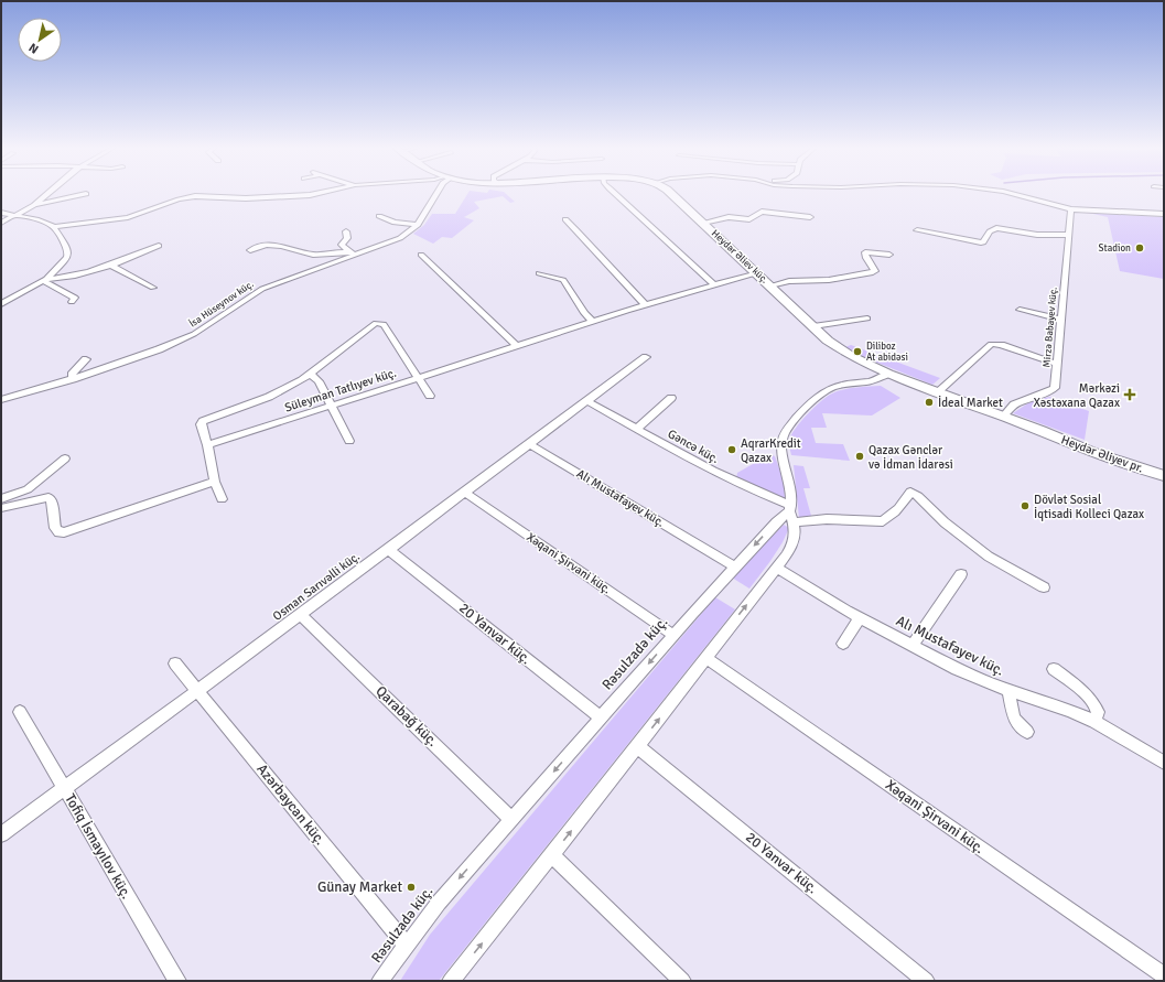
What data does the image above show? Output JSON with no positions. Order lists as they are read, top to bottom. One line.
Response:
{"streets":{"main road":["Heydər Əliev küç.","Heydər Əliyev pr."],"street":["İsa Hüseynov küç.","Mirzə Babayev küç.","Süleyman Tatlıyev küç.","Gəncə küç.","Alı Mustafayev küç.","Xəqani Şirvani küç.","Osman Sarıvəlli küç.","20 Yanvar küç.","Rəsulzadə küç.","Qarabağ küç.","Azərbaycan küç.","Tofiq İsmayılov küç."]},"crossings":[["Heydər Əliev küç.","Mirzə Babayev küç."],["Heydər Əliev küç.","Süleyman Tatlıyev küç."],["Heydər Əliev küç.","Heydər Əliyev pr."],["Gəncə küç.","Osman Sarıvəlli küç."],["Gəncə küç.","Rəsulzadə küç."],["Alı Mustafayev küç.","Osman Sarıvəlli küç."],["Alı Mustafayev küç.","Rəsulzadə küç."],["Xəqani Şirvani küç.","Osman Sarıvəlli küç."],["Xəqani Şirvani küç.","Rəsulzadə küç."],["Osman Sarıvəlli küç.","20 Yanvar küç."],["Osman Sarıvəlli küç.","Qarabağ küç."],["Osman Sarıvəlli küç.","Azərbaycan küç."],["Osman Sarıvəlli küç.","Tofiq İsmayılov küç."],["20 Yanvar küç.","Rəsulzadə küç."],["Rəsulzadə küç.","Qarabağ küç."],["Rəsulzadə küç.","Azərbaycan küç."]],"places":{"other":["Stadion","Diliboz At abidəsi","İdeal Market","AqrarKredit Qazax","Qazax Gənclər və İdman İdarəsi","Dövlət Sosial İqtisadi Kolleci Qazax","Günay Market"],"health":["Mərkəzi Xəstəxana Qazax"]},"north":"bottom left"}
